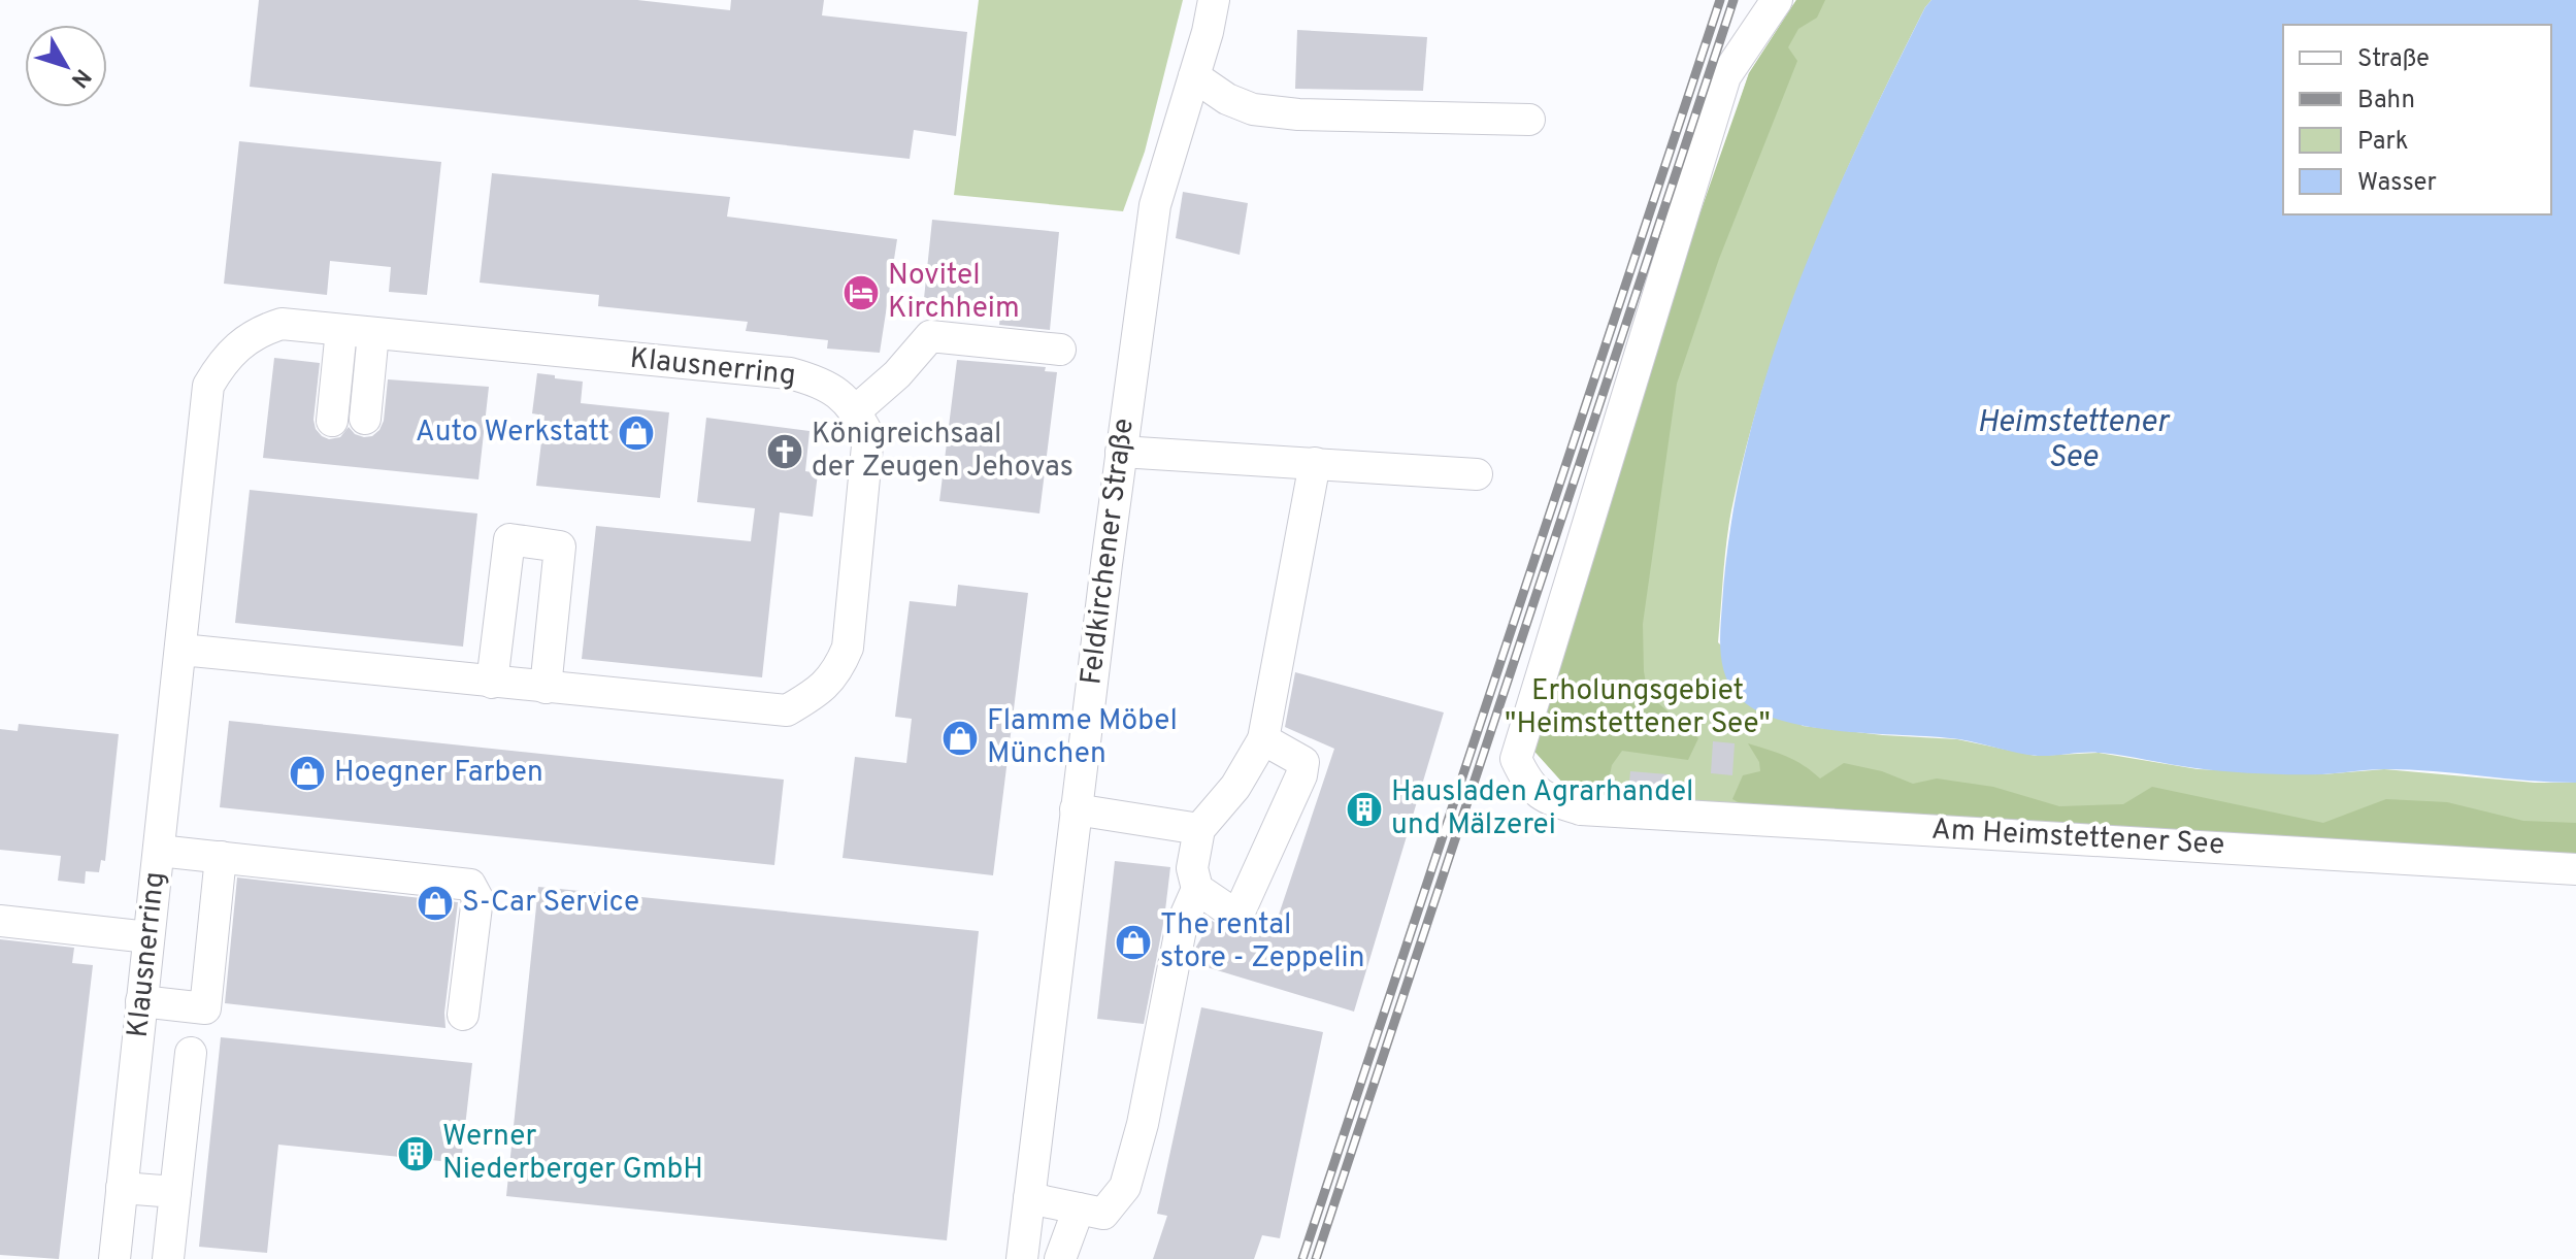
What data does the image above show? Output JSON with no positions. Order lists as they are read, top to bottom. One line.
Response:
{"streets":{"street":["Klausnerring","Feldkirchener Straße","Am Heimstettener See"]},"water":["Heimstettener See"],"parks":["Erholungsgebiet \"Heimstettener See\""],"places":{"hotel":["Novitel Kirchheim"],"shop":["Auto Werkstatt","Flamme Möbel München","Hoegner Farben","S-Car Service","The rental store - Zeppelin"],"church":["Königreichsaal der Zeugen Jehovas"],"building":["Hausladen Agrarhandel und Mälzerei","Werner Niederberger GmbH"]},"legend":["Straße","Bahn","Park","Wasser"],"north":"bottom right"}
